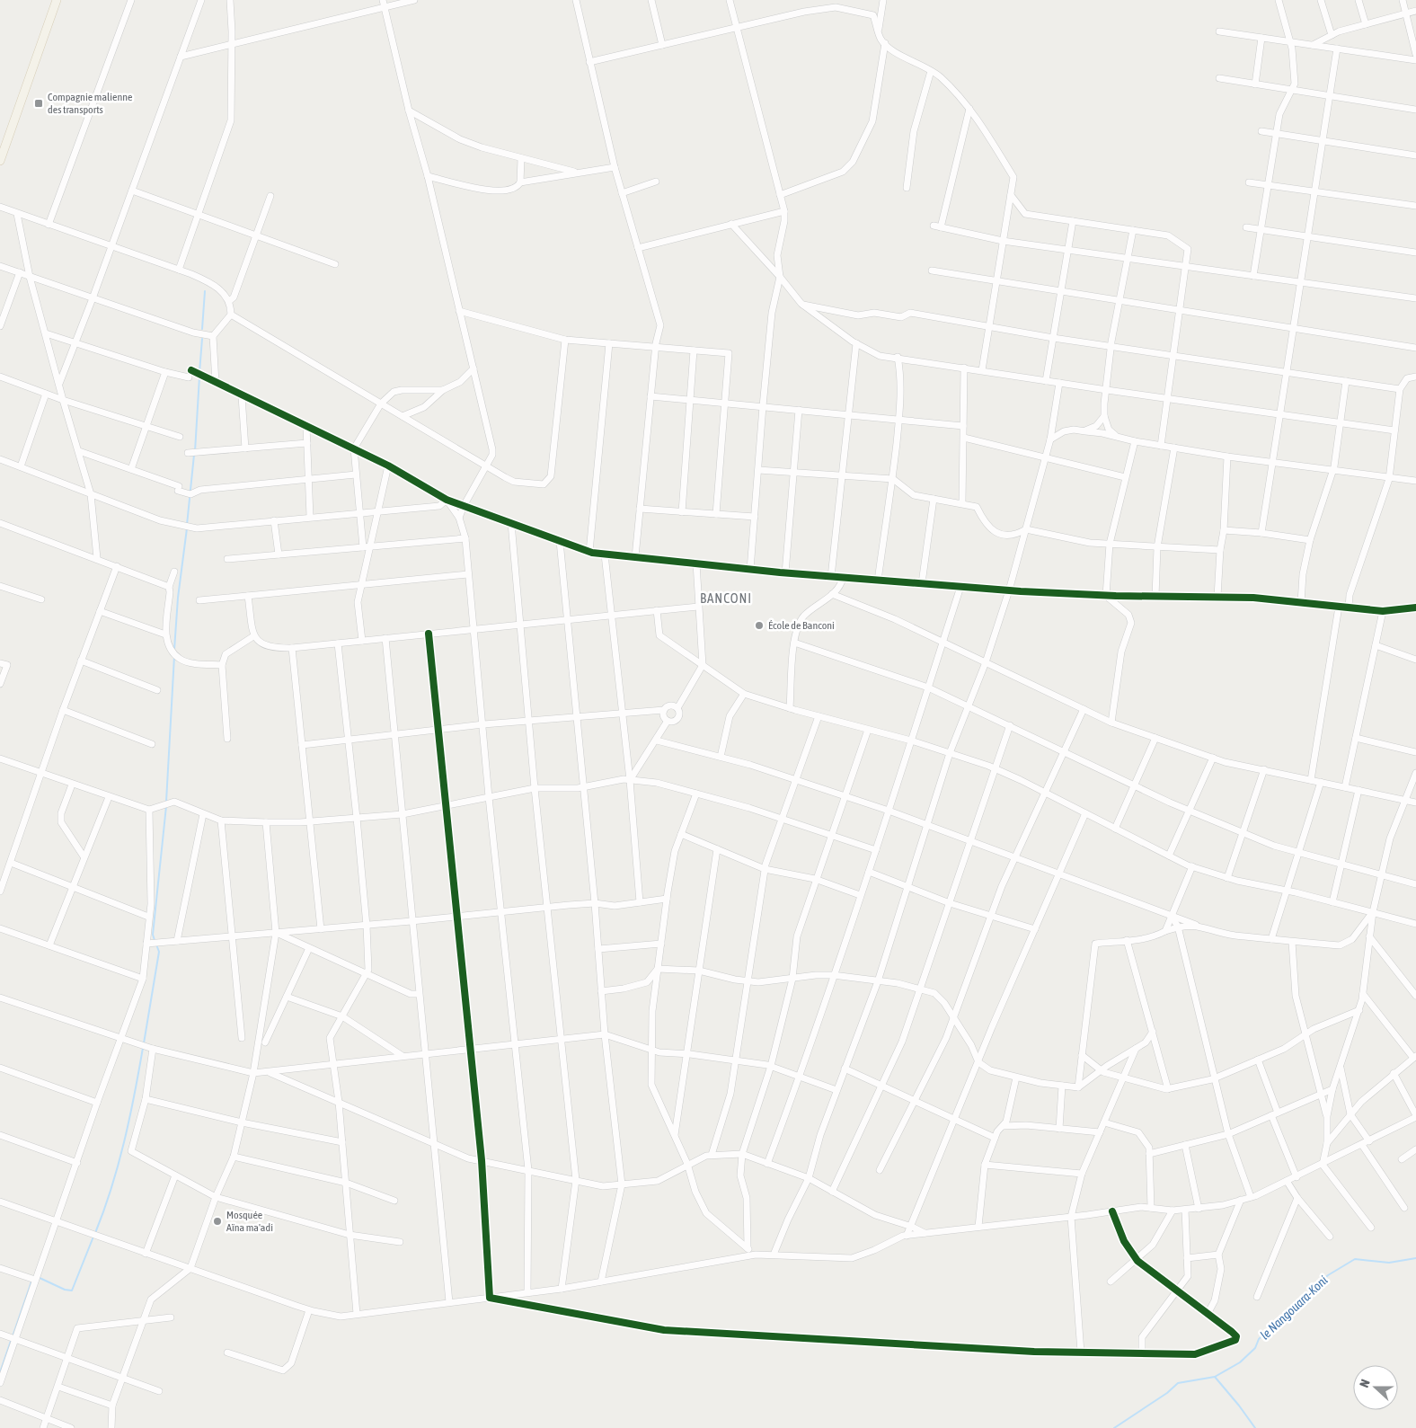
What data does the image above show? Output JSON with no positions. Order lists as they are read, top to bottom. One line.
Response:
{"districts":["BANCONI"],"water":["le Nangouara-Koni"],"places":{"transit":["Compagnie malienne des transports"],"other":["École de Banconi","Mosquée Aïna ma'adi"]},"north":"left"}
